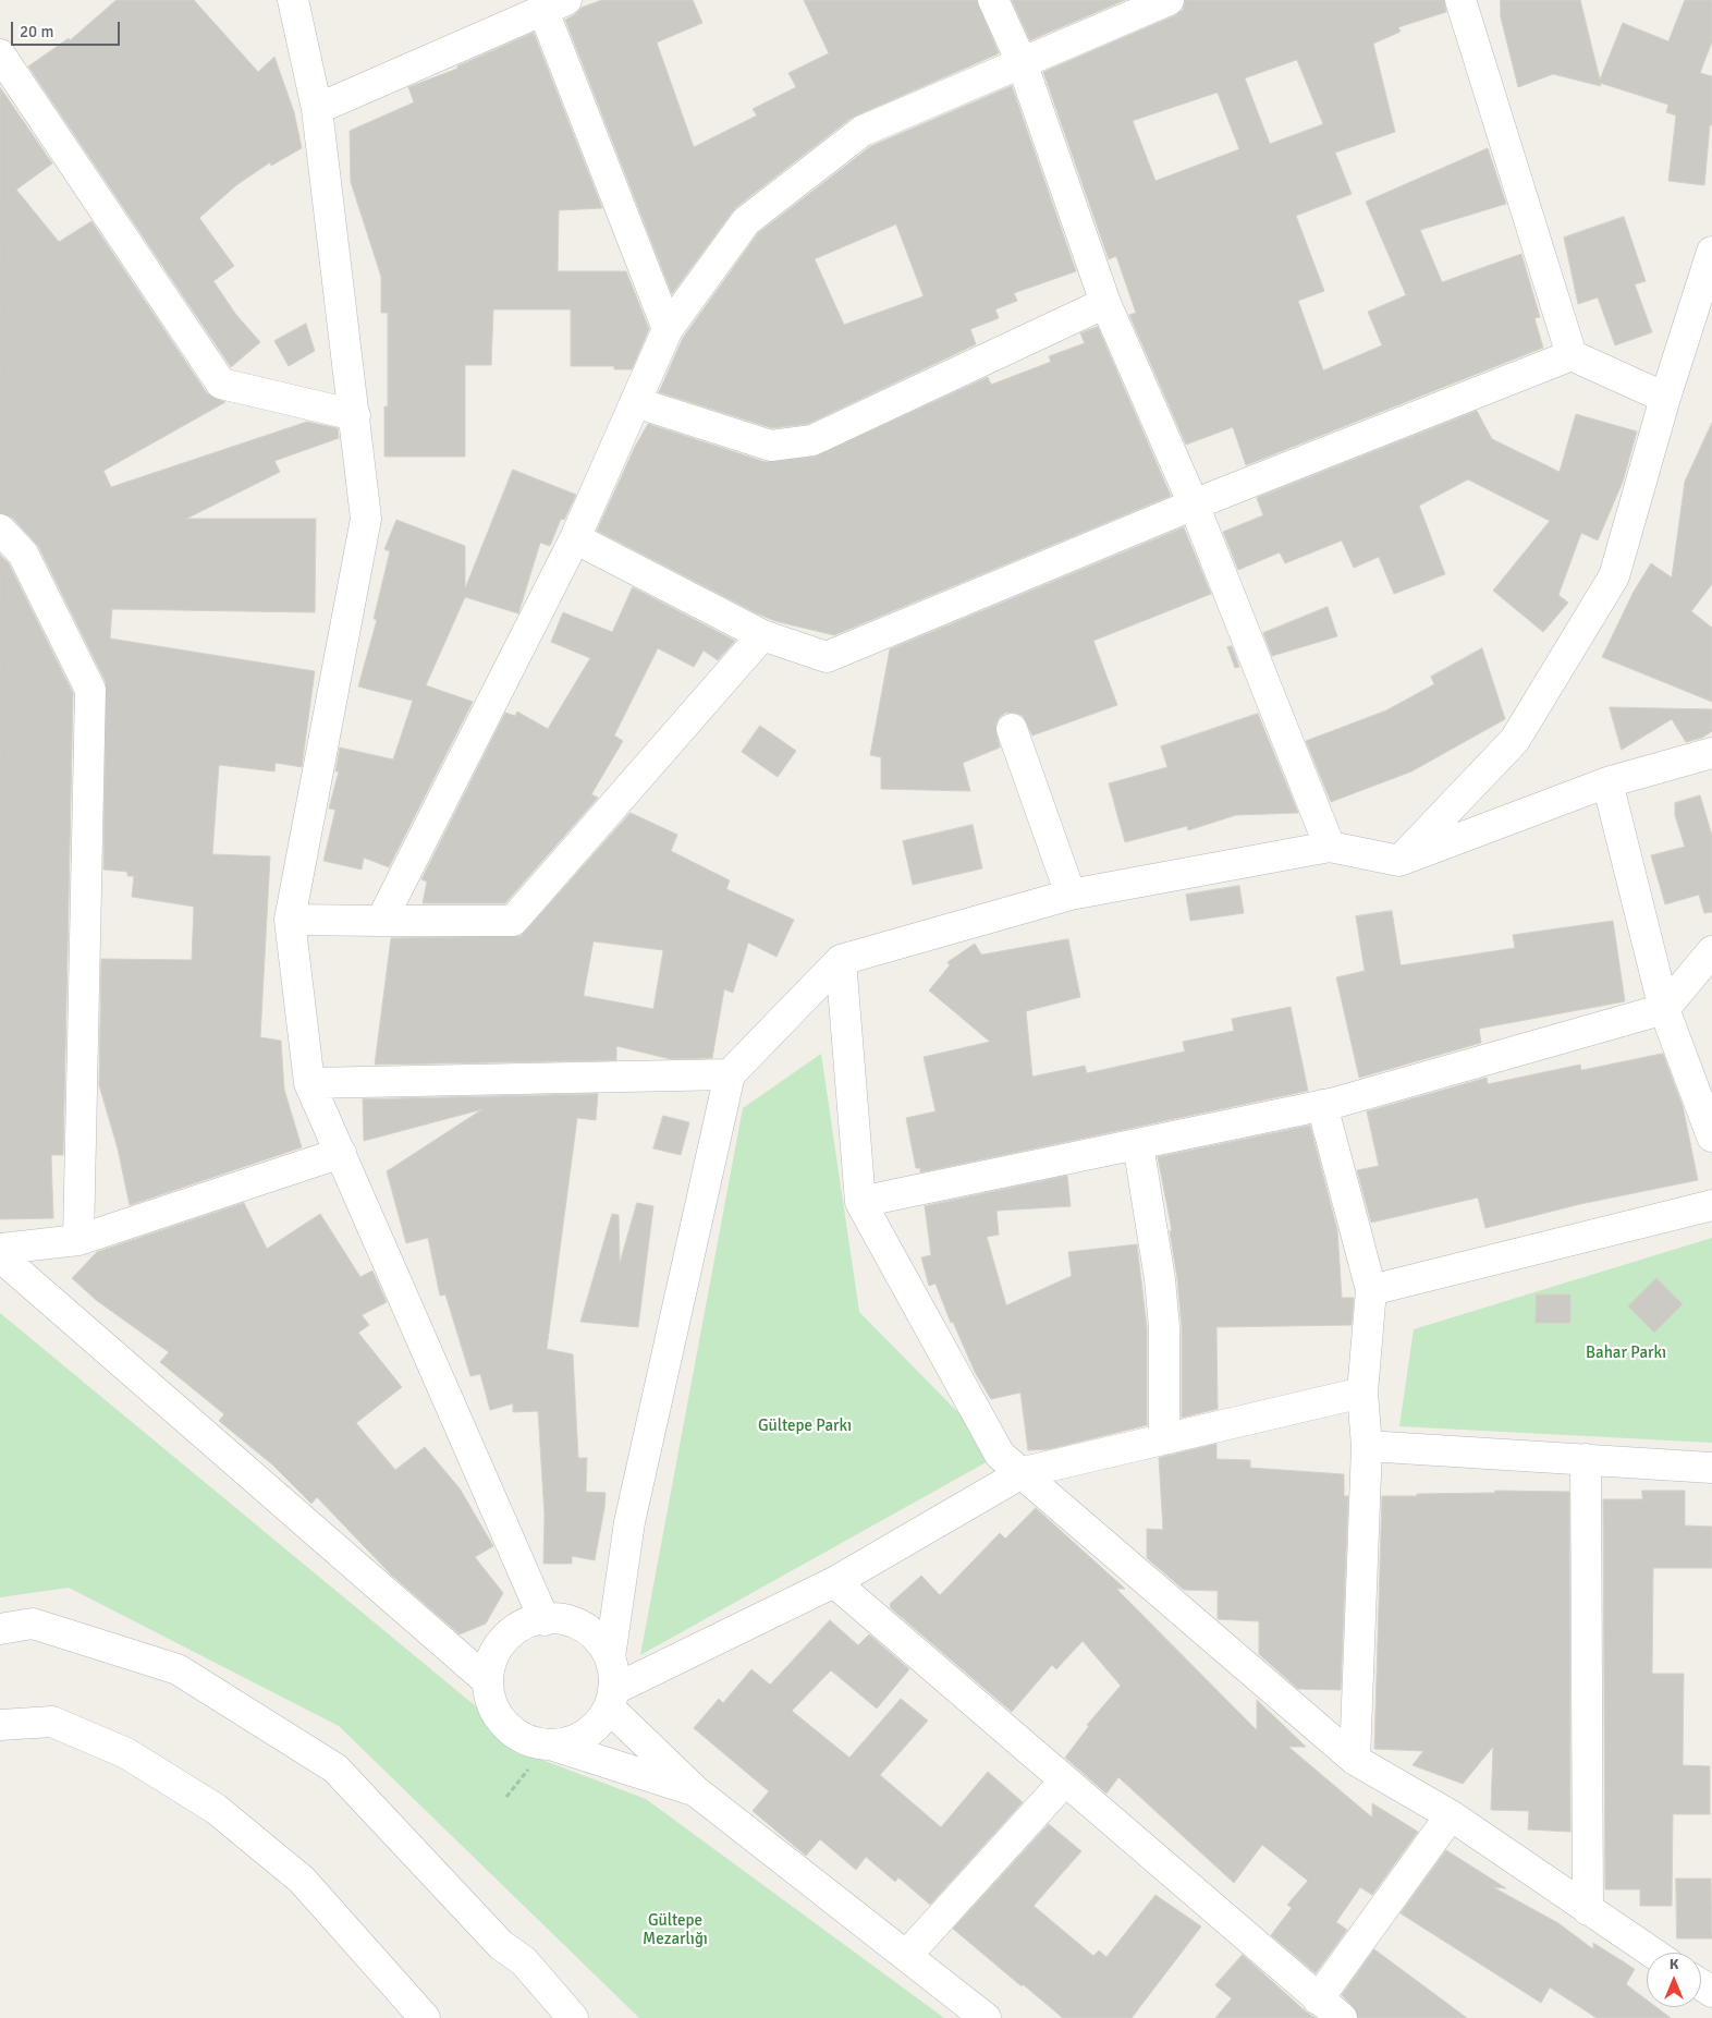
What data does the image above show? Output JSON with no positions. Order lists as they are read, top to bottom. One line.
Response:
{"parks":["Bahar Parkı","Gültepe Parkı","Gültepe Mezarlığı"],"scale_bar":"20 m","north":"top"}
